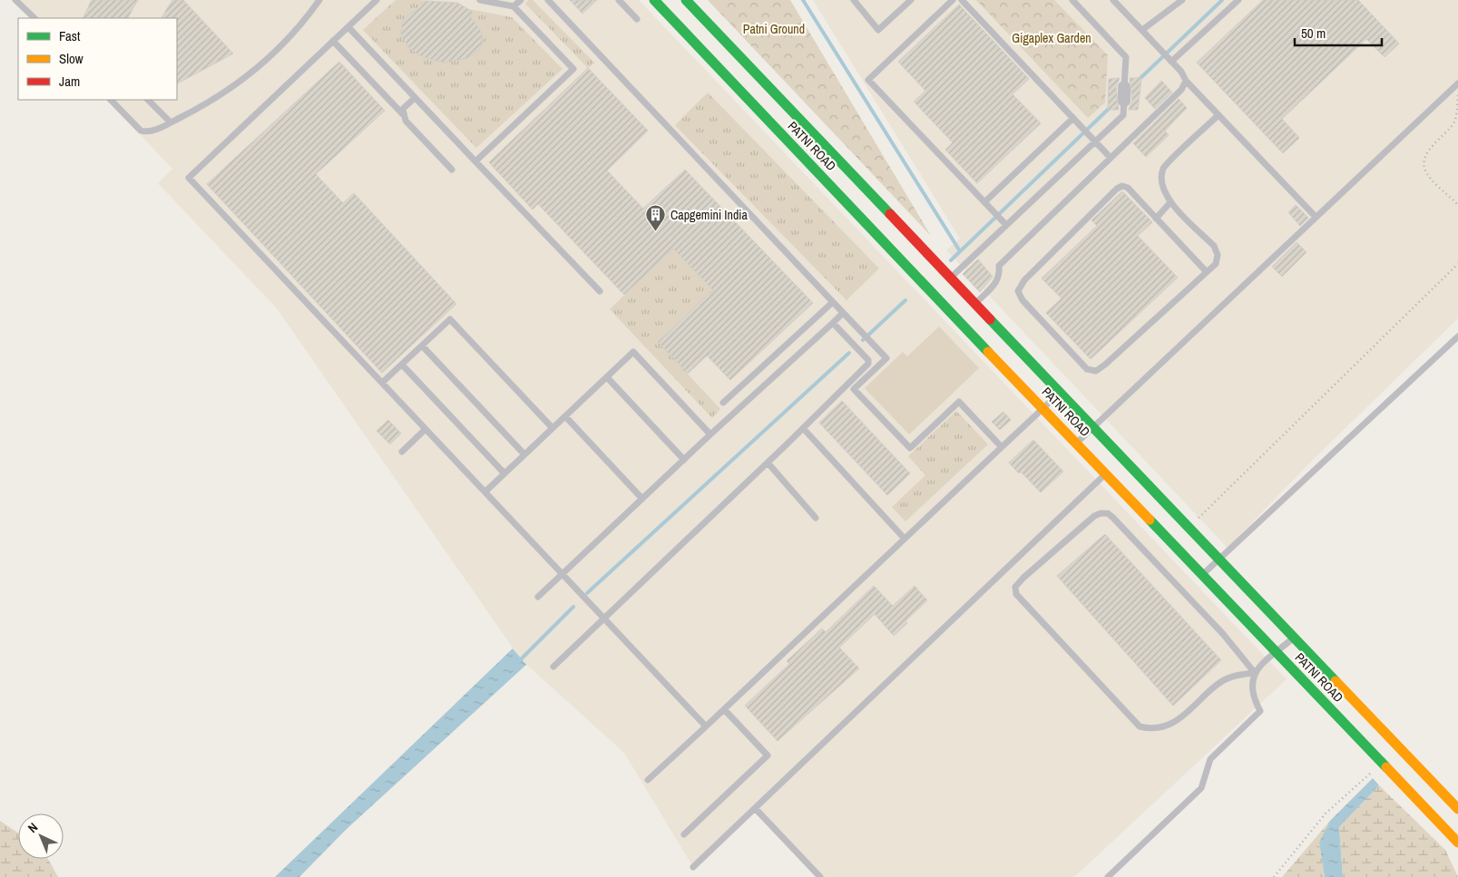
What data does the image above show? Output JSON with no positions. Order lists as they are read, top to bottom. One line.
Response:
{"streets":{"main road":["PATNI ROAD"]},"parks":["Patni Ground","Gigaplex Garden"],"places":{"building":["Capgemini India"]},"legend":["Fast","Slow","Jam"],"scale_bar":"50 m","north":"top left"}
